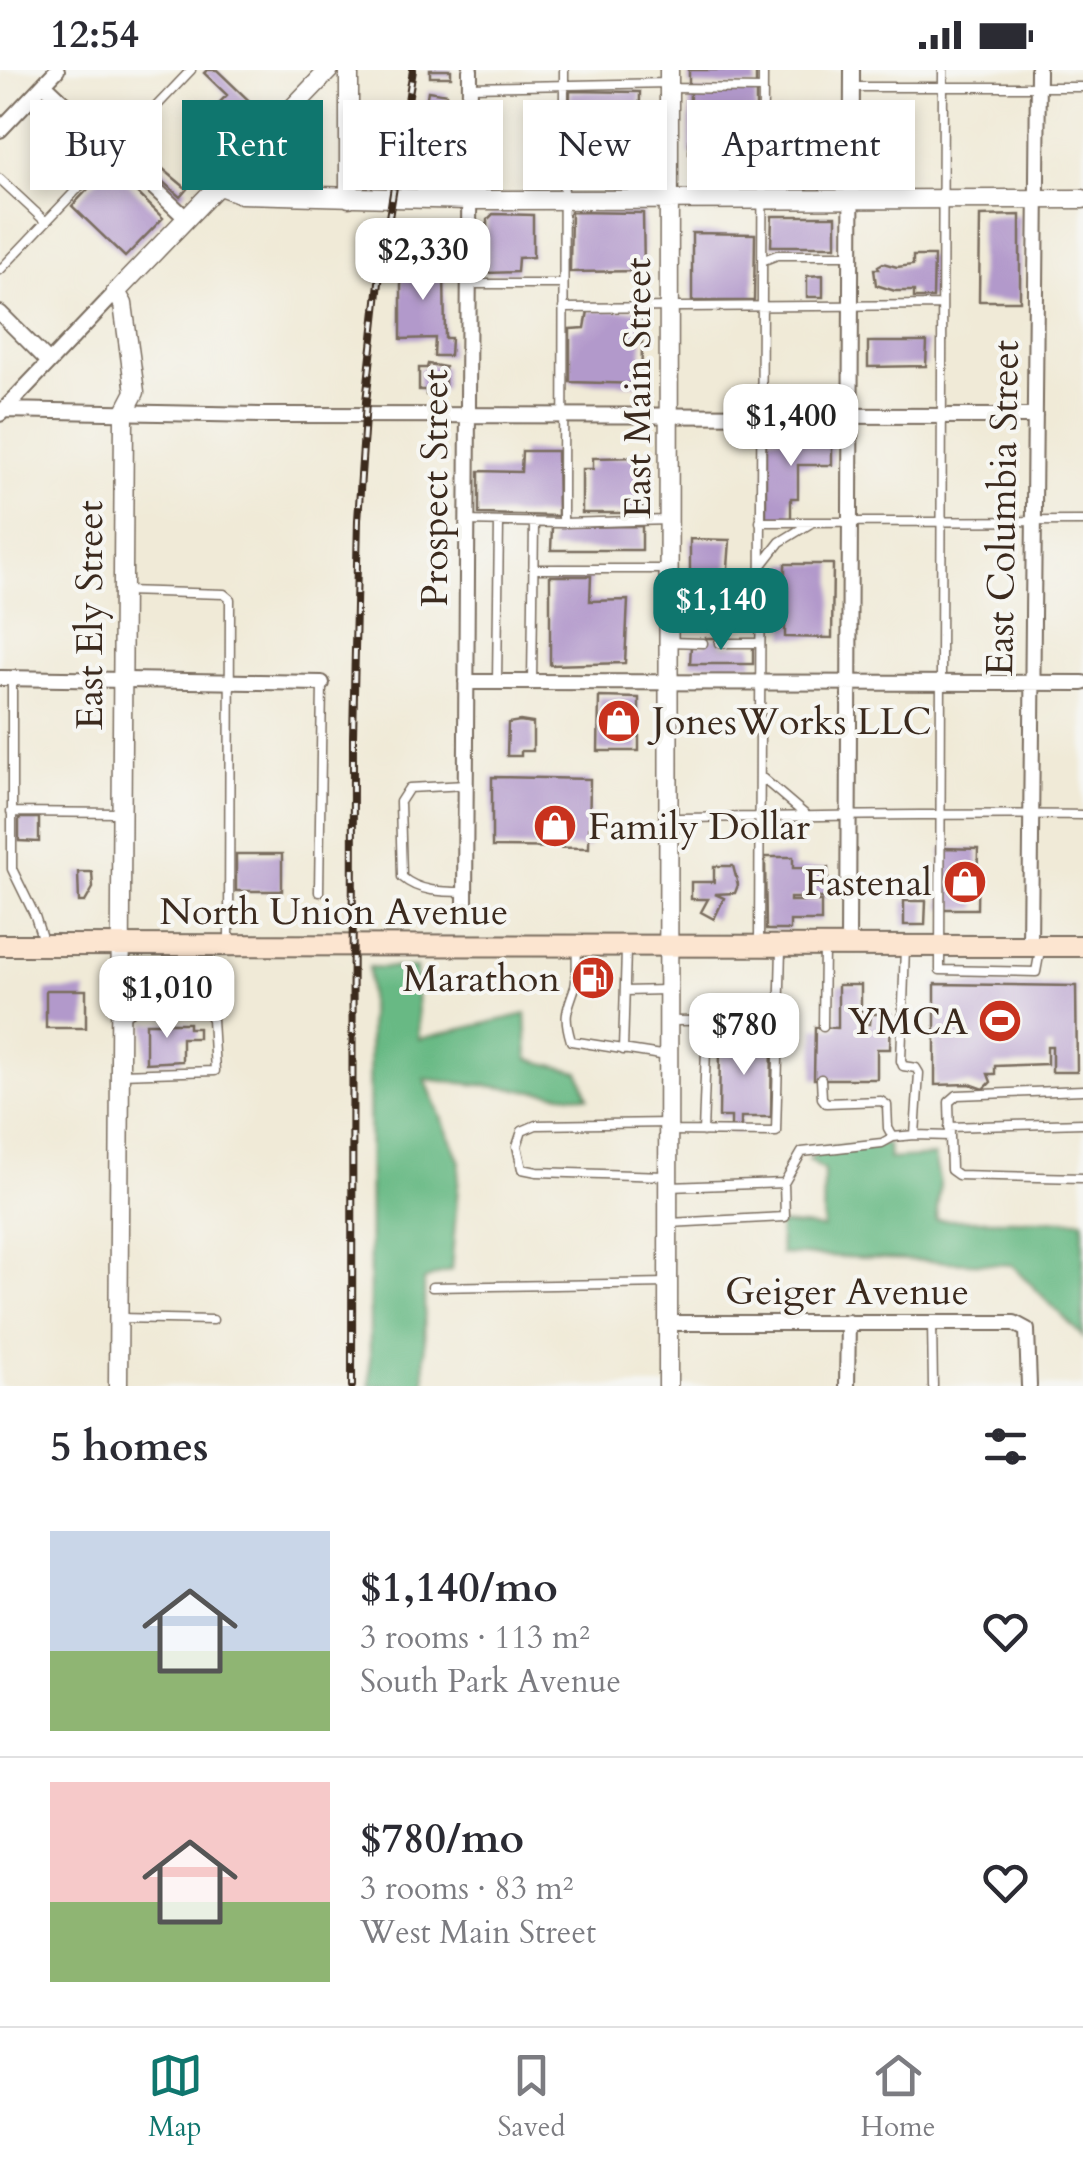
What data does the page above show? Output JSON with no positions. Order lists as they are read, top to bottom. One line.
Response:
{"streets":{"main road":["North Union Avenue"],"street":["East Main Street","Prospect Street","East Columbia Street","East Ely Street","Geiger Avenue"]},"crossings":[["East Main Street","North Union Avenue"],["East Main Street","Geiger Avenue"],["East Columbia Street","North Union Avenue"],["East Ely Street","North Union Avenue"]],"places":{"shop":["JonesWorks LLC","Family Dollar","Fastenal"],"fuel station":["Marathon"],"sports":["YMCA"]},"page":{"status":"12:54","chip":["Buy","Rent","Filters","New","Apartment"],"price":["$2,330","$1,400","$1,140","$1,010","$780"],"heading":"5 homes","list":[{"name":"$1,140/mo","note":"3 rooms · 113 m² · South Park Avenue"},{"name":"$780/mo","note":"3 rooms · 83 m² · West Main Street"}],"tabs":["Map","Saved","Home"]}}
